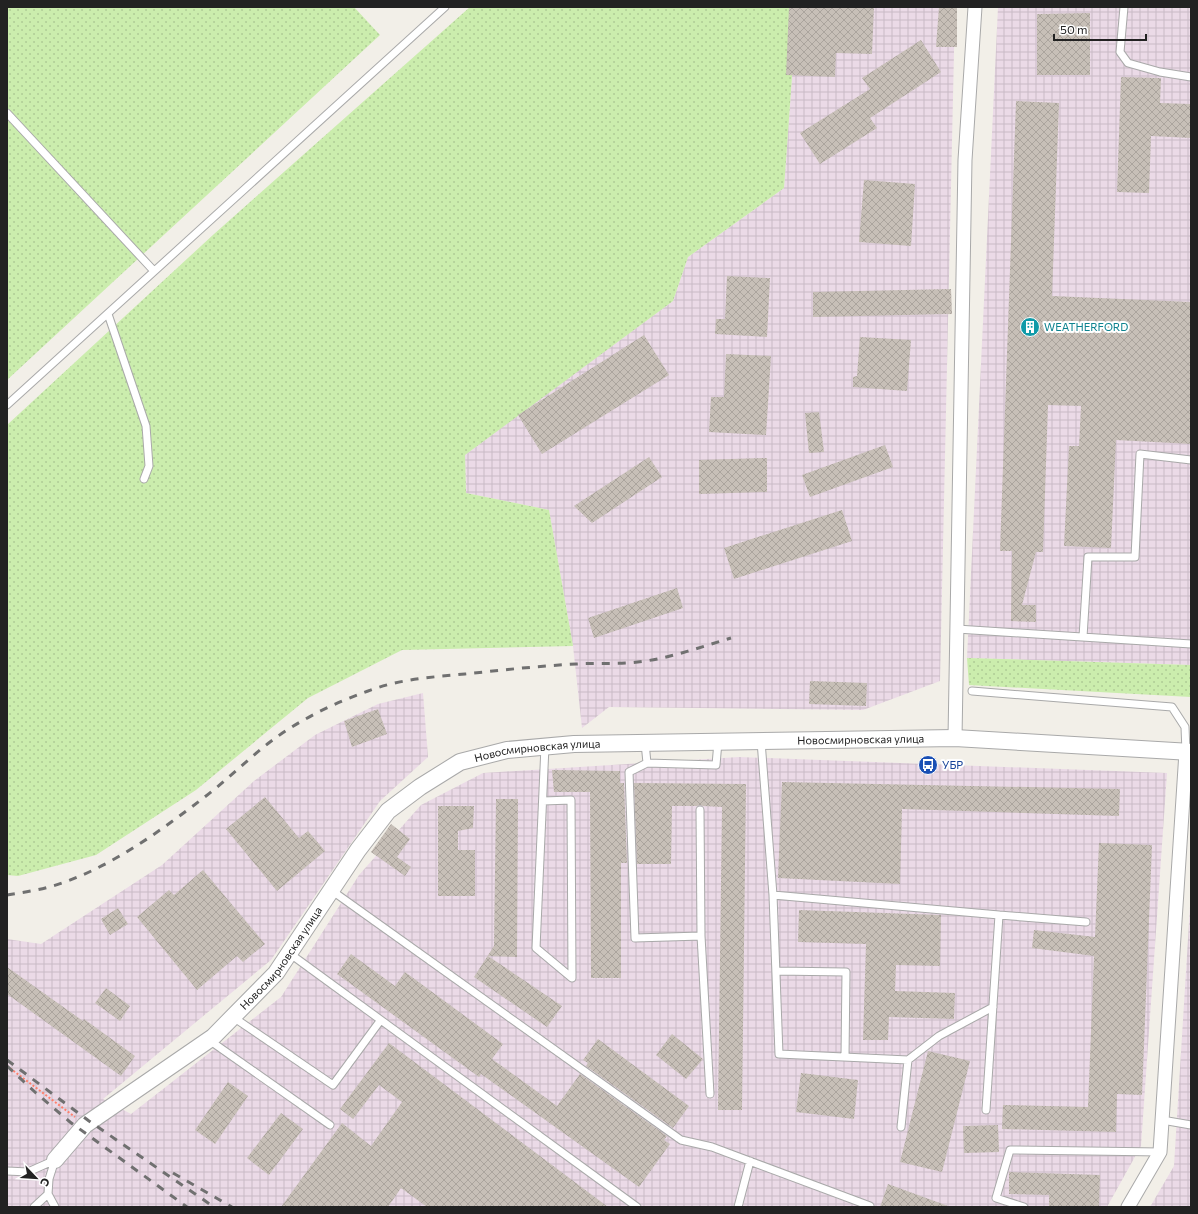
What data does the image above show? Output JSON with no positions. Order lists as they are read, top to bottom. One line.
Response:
{"streets":{"street":["Новосмирновская улица"]},"places":{"building":["WEATHERFORD"],"bus stop":["УБР"]},"scale_bar":"50 m","north":"bottom right"}
